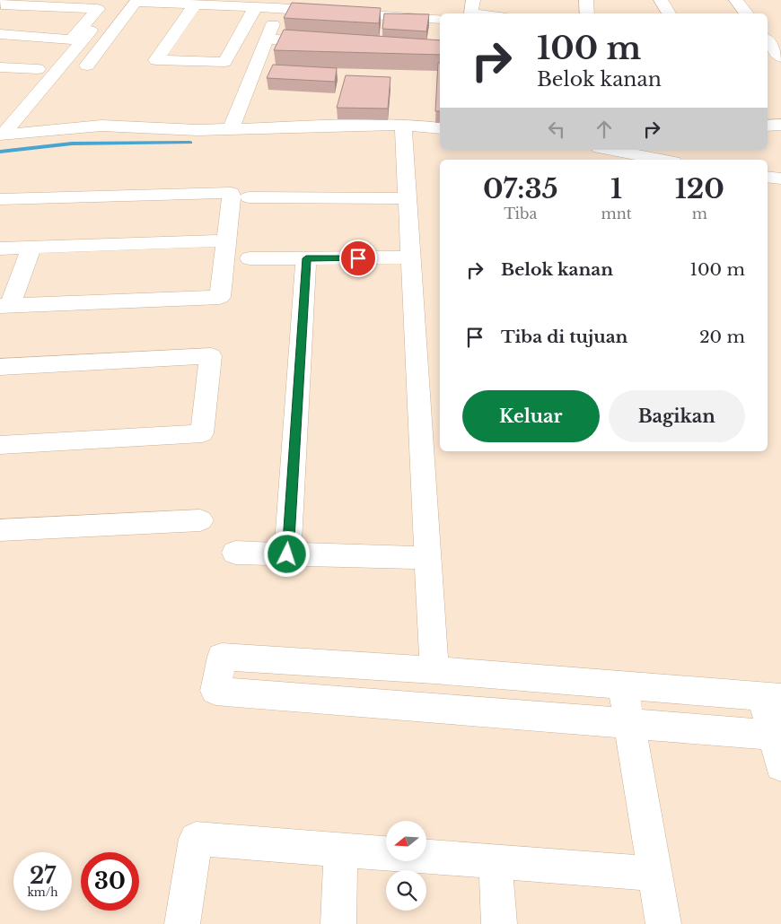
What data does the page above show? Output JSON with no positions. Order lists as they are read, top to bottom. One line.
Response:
{"north":"left","page":{"turn":["100 m","Belok kanan"],"eta":["07:35","Tiba","1","mnt","120","m"],"list":[{"name":"Belok kanan","value":"100 m"},{"name":"Tiba di tujuan","value":"20 m"}],"buttons":["Keluar","Bagikan"],"speed":"27 km/h","limit":"30"}}
